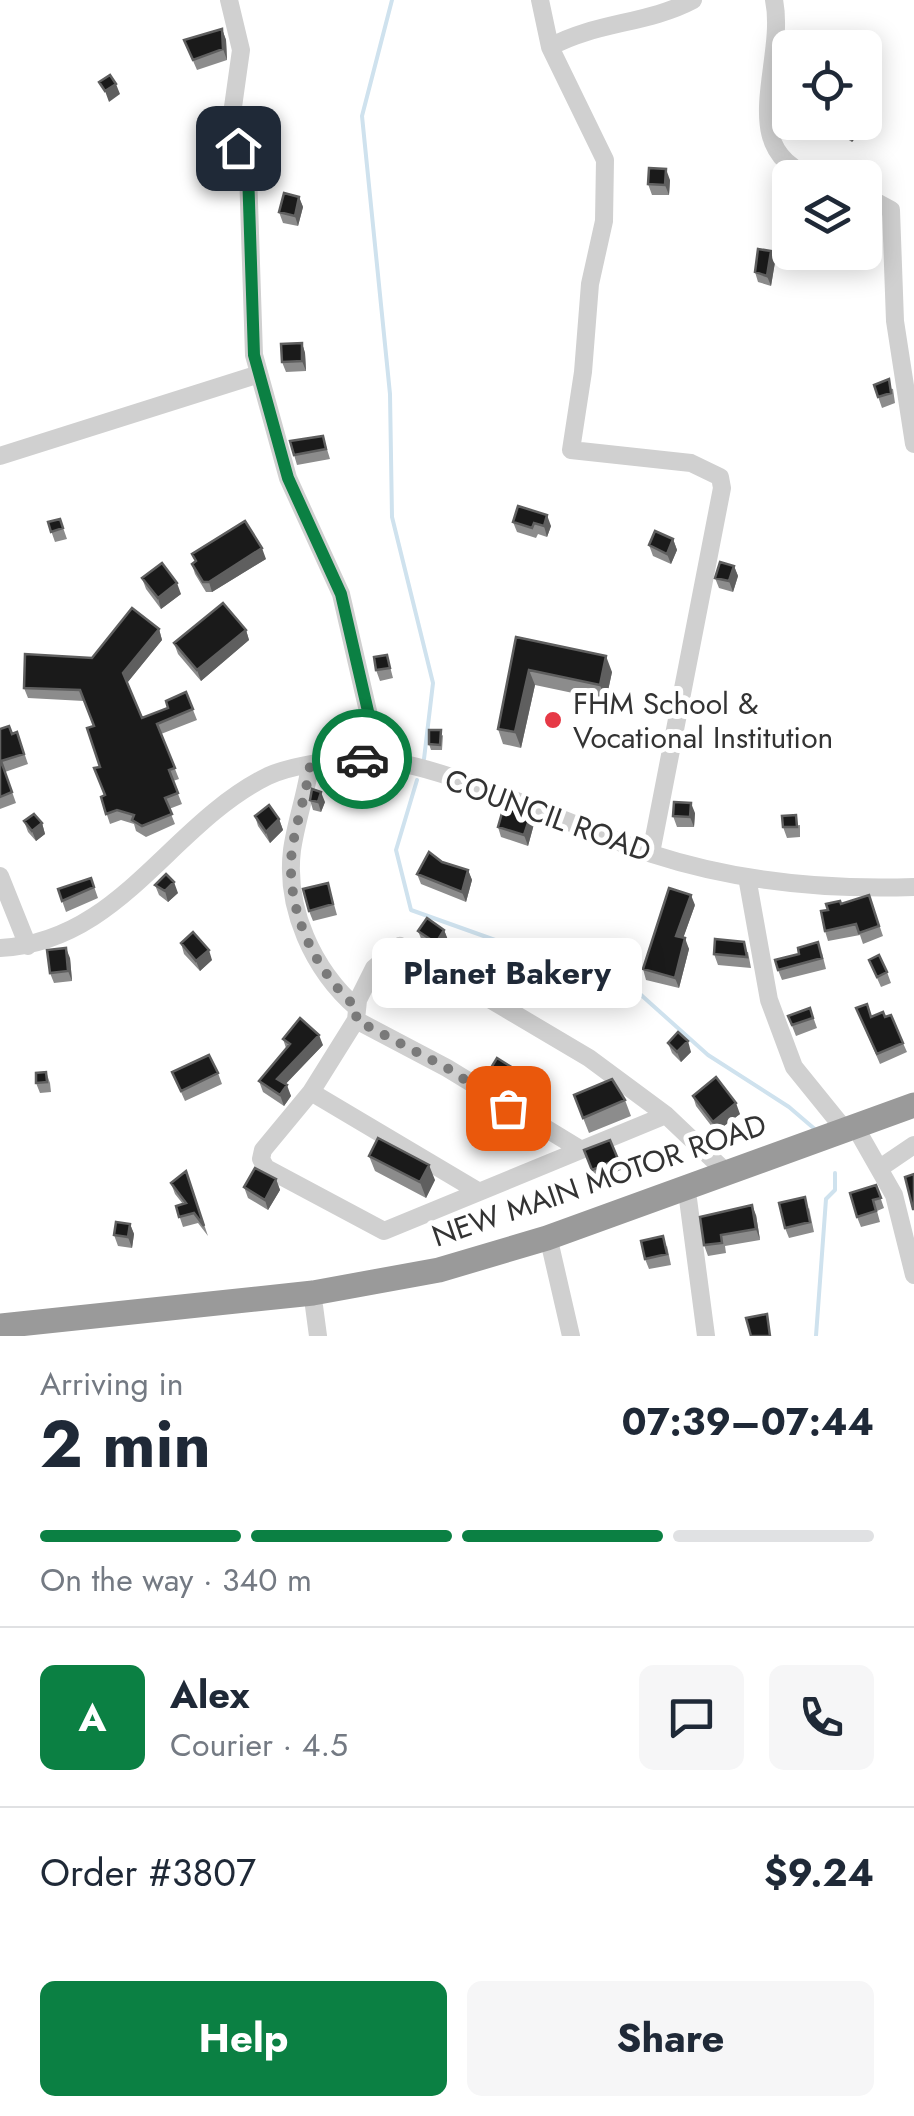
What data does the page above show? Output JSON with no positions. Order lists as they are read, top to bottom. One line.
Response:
{"streets":{"highway":["NEW MAIN MOTOR ROAD"],"street":["COUNCIL ROAD"]},"places":["FHM School & Vocational Institution","Planet Bakery"],"page":{"bubble":"Planet Bakery","heading":["2 min","Arriving in","07:39–07:44"],"panel":["Alex","Courier · 4.5","Order #3807","$9.24"],"bar":"On the way · 340 m","round":"A","buttons":["Help","Share"]}}
